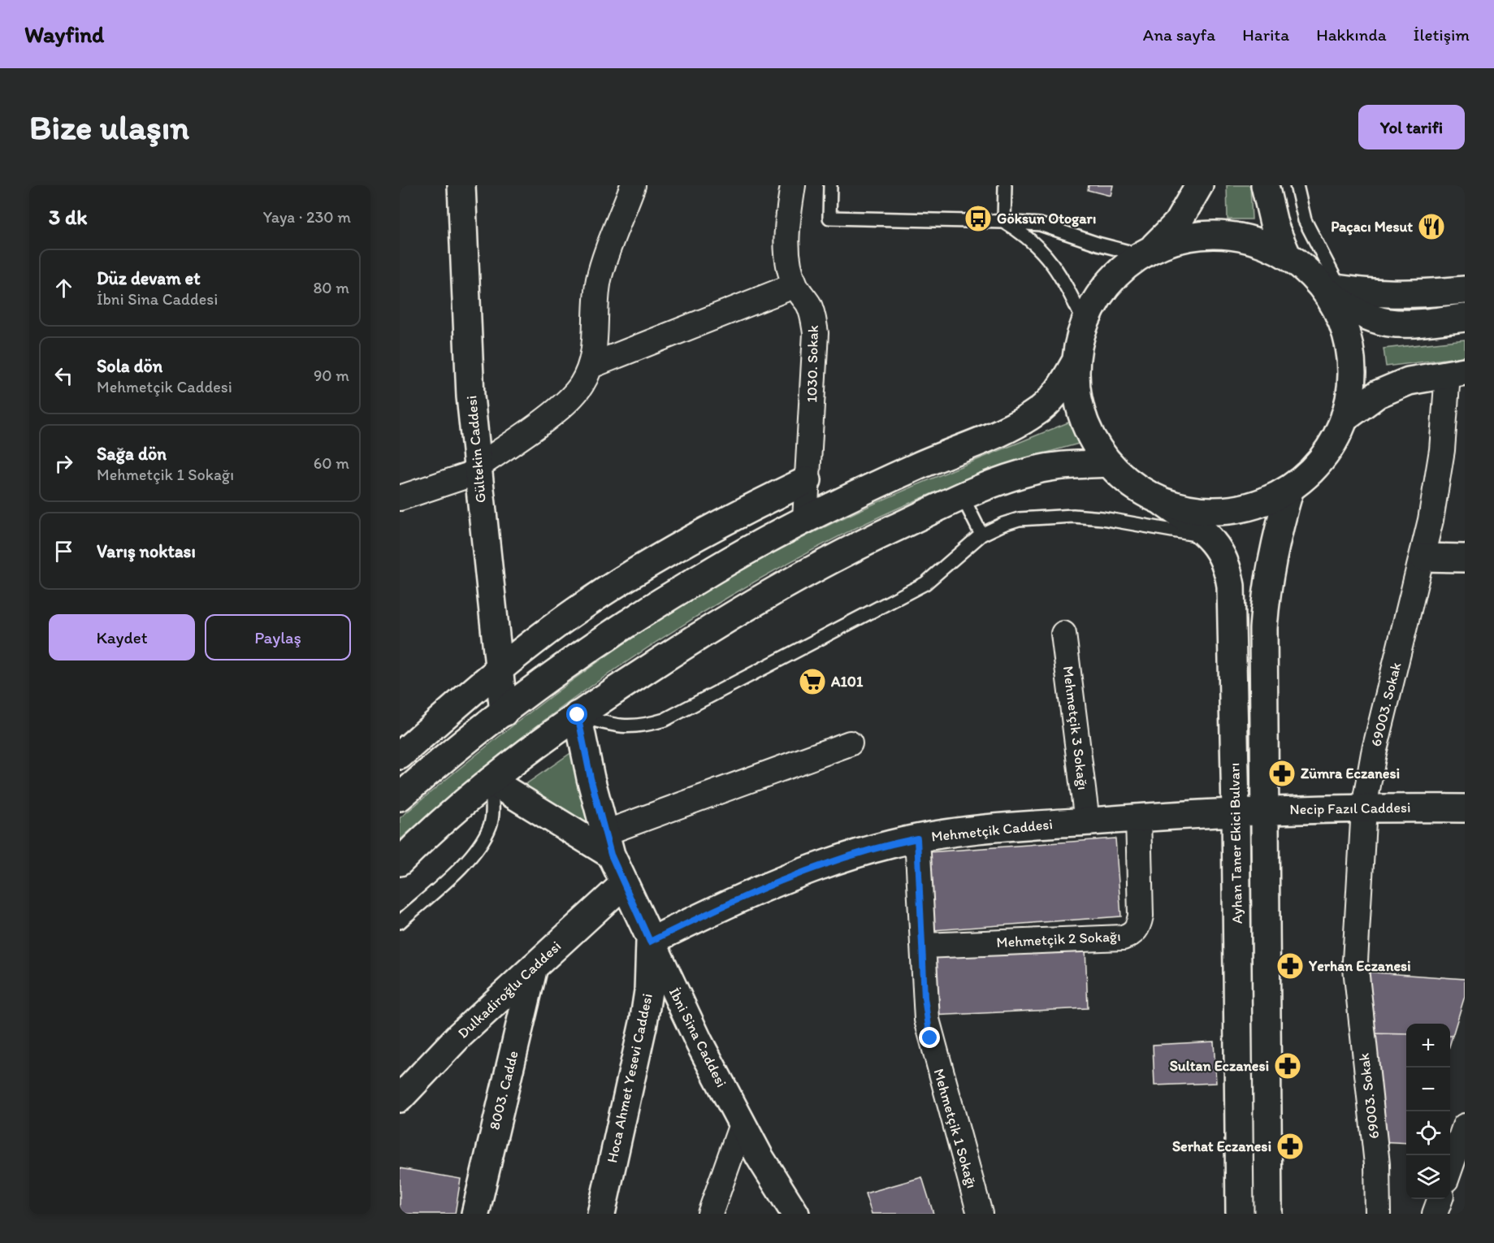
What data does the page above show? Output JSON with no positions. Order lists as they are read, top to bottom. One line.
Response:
{"streets":{"main road":["Gültekin Caddesi","Necip Fazıl Caddesi","Mehmetçik Caddesi","Ayhan Taner Ekici Bulvarı","Dulkadiroğlu Caddesi","İbni Sina Caddesi","Hoca Ahmet Yesevi Caddesi","8003. Cadde"],"street":["1030. Sokak","69003. Sokak","Mehmetçik 3 Sokağı","Mehmetçik 2 Sokağı","Mehmetçik 1 Sokağı"]},"crossings":[["69003. Sokak","Necip Fazıl Caddesi"],["Mehmetçik 3 Sokağı","Mehmetçik Caddesi"],["Necip Fazıl Caddesi","Mehmetçik Caddesi"],["Necip Fazıl Caddesi","Ayhan Taner Ekici Bulvarı"],["Mehmetçik Caddesi","Ayhan Taner Ekici Bulvarı"],["Mehmetçik Caddesi","Mehmetçik 2 Sokağı"],["Mehmetçik Caddesi","İbni Sina Caddesi"],["Mehmetçik Caddesi","Hoca Ahmet Yesevi Caddesi"],["Mehmetçik Caddesi","Mehmetçik 1 Sokağı"],["Mehmetçik 2 Sokağı","Mehmetçik 1 Sokağı"],["Dulkadiroğlu Caddesi","İbni Sina Caddesi"],["Dulkadiroğlu Caddesi","8003. Cadde"],["İbni Sina Caddesi","Hoca Ahmet Yesevi Caddesi"]],"places":{"bus stop":["Göksun Otogarı"],"restaurant":["Paçacı Mesut"],"supermarket":["A101"],"pharmacy":["Zümra Eczanesi","Yerhan Eczanesi","Sultan Eczanesi","Serhat Eczanesi"]},"page":{"header":"Wayfind","nav":["Ana sayfa","Harita","Hakkında","İletişim"],"buttons":["Yol tarifi",["Kaydet","Paylaş"]],"title":"Bize ulaşın","heading":["3 dk","Yaya · 230 m"],"list":[["Düz devam et","İbni Sina Caddesi","80 m"],["Sola dön","Mehmetçik Caddesi","90 m"],["Sağa dön","Mehmetçik 1 Sokağı","60 m"],"Varış noktası"],"map_buttons":["+","−"]}}
